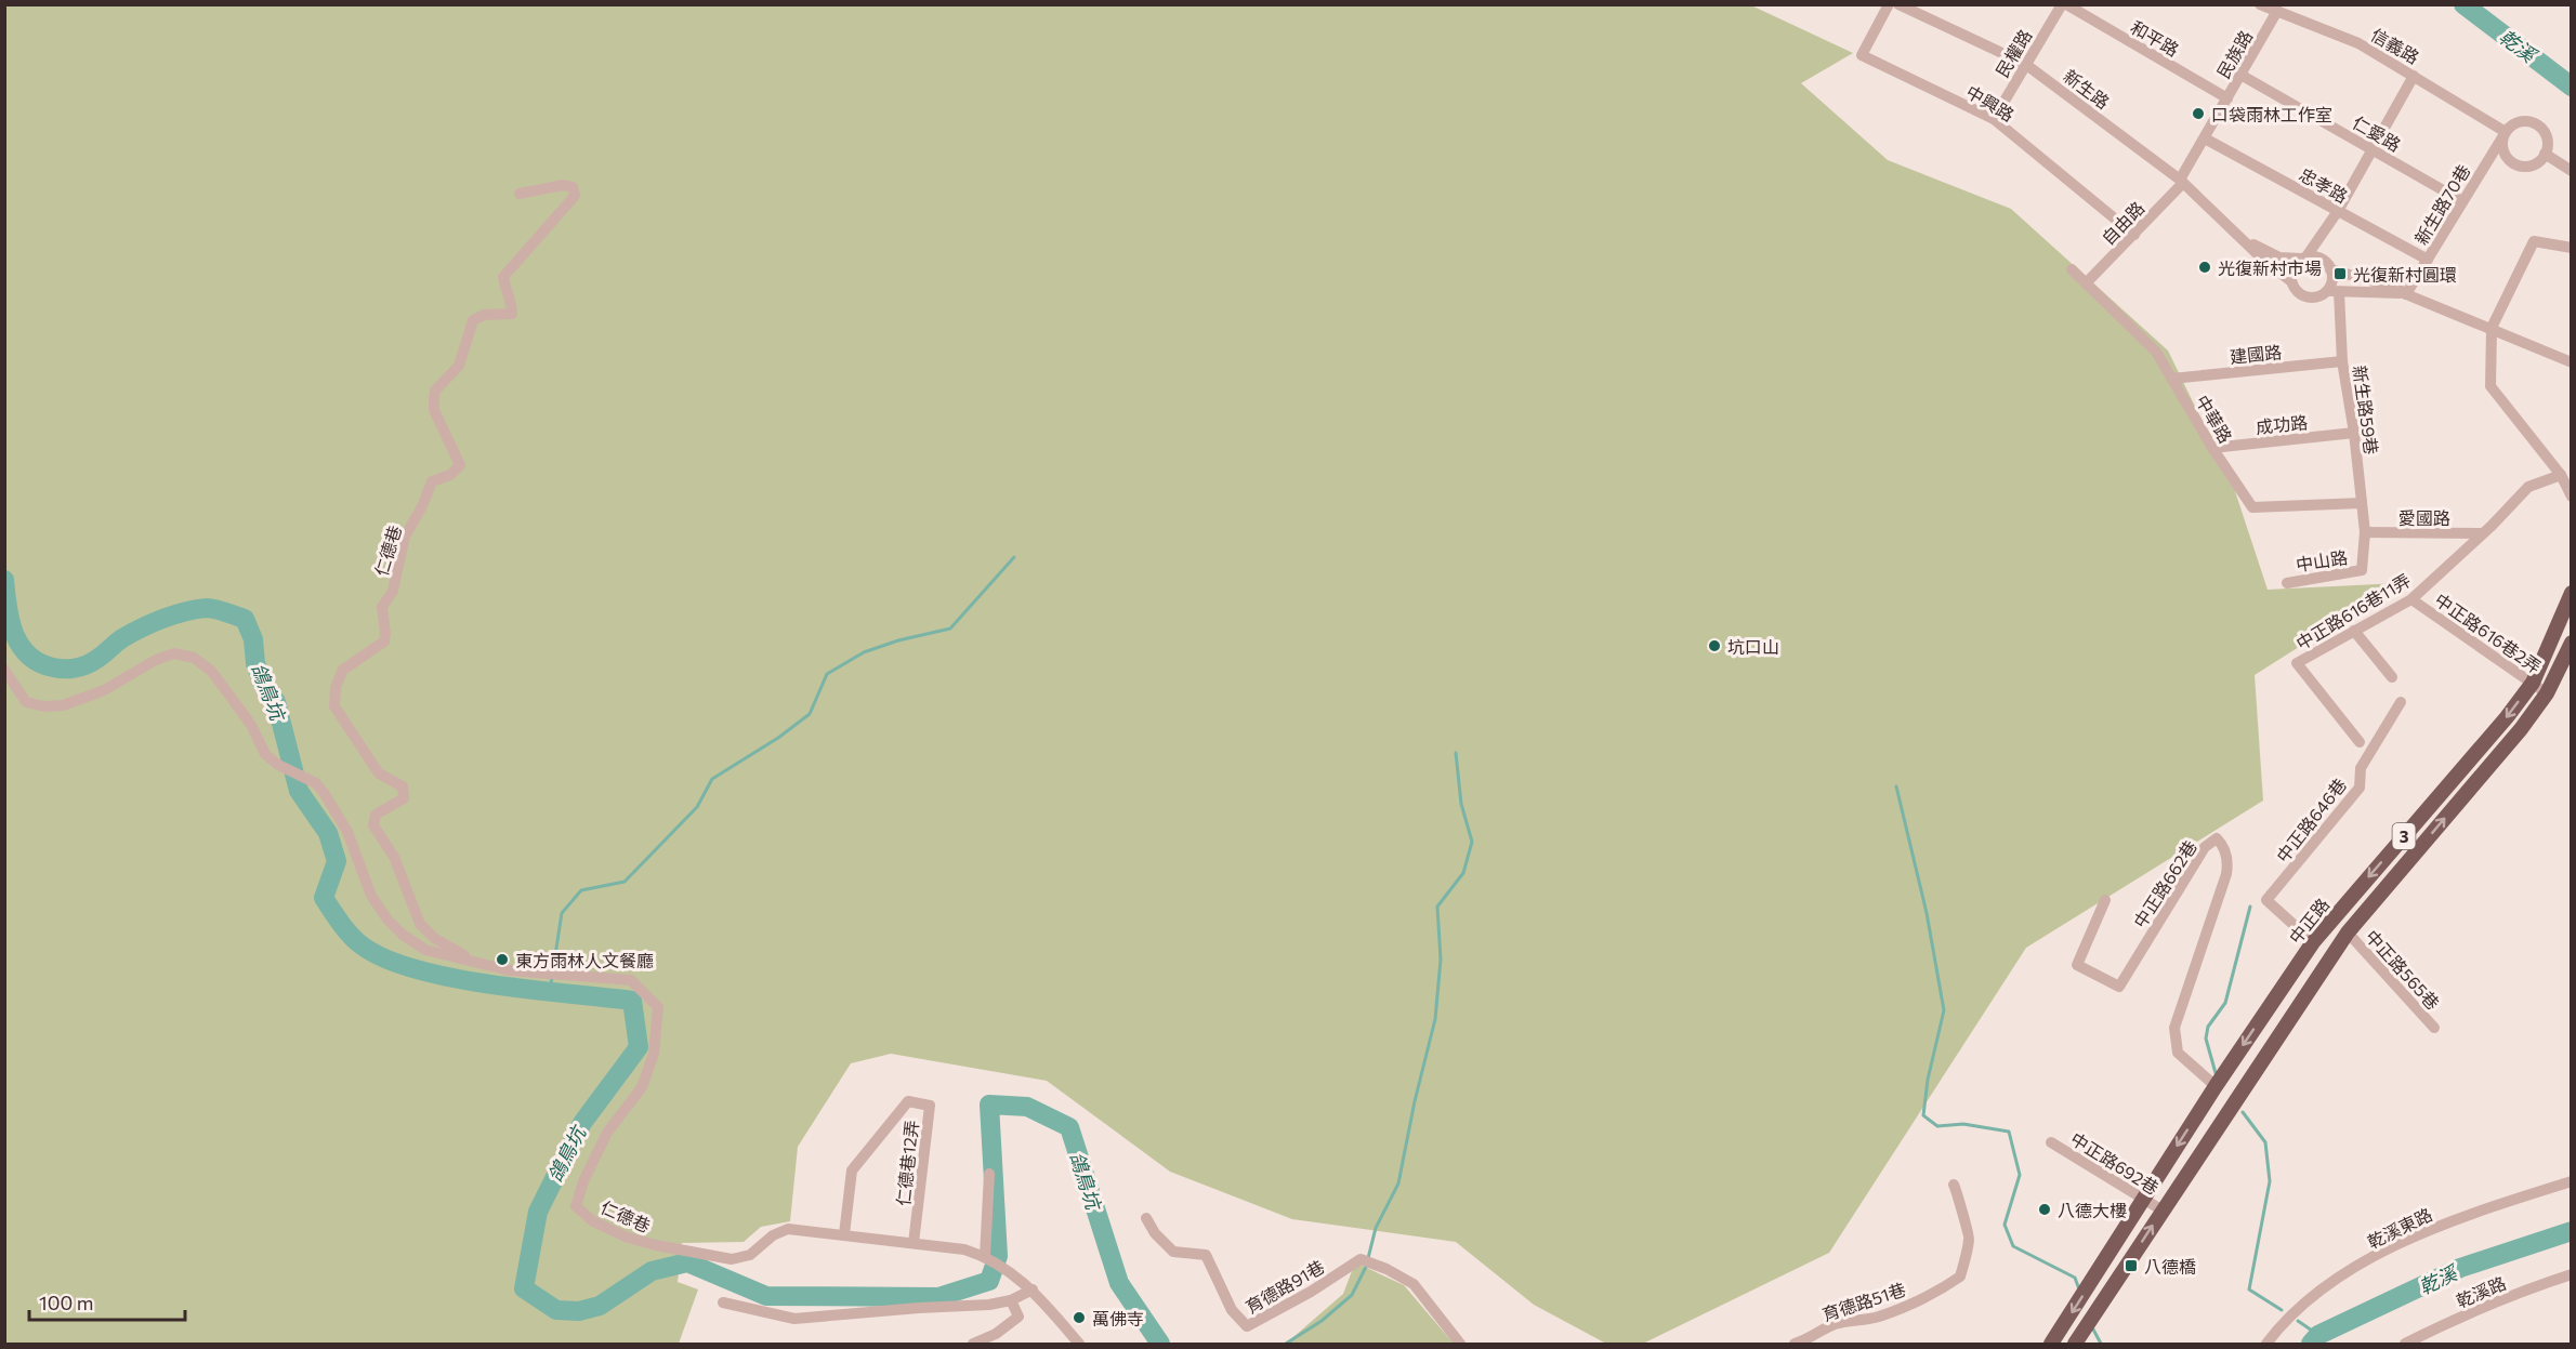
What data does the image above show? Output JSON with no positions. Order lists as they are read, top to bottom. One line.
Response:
{"streets":{"main road":["3","中正路"],"street":["和平路","信義路","民權路","民族路","新生路","中興路","仁愛路","忠孝路","新生路70巷","自由路","建國路","新生路59巷","中華路","成功路","愛國路","仁德巷","中山路","中正路616巷11弄","中正路616巷2弄","中正路646巷","中正路662巷","中正路565巷","仁德巷12弄","中正路692巷","乾溪東路","育德路91巷","乾溪路","育德路51巷"]},"crossings":[["和平路","民族路"],["信義路","民族路"],["信義路","新生路70巷"],["民權路","新生路"],["民權路","中興路"],["民族路","新生路"],["民族路","仁愛路"],["民族路","忠孝路"],["民族路","自由路"],["新生路","新生路70巷"],["新生路","自由路"],["新生路","新生路59巷"],["中興路","自由路"],["仁愛路","新生路70巷"],["忠孝路","新生路70巷"],["自由路","中華路"],["建國路","新生路59巷"],["建國路","中華路"],["新生路59巷","中華路"],["新生路59巷","成功路"],["新生路59巷","愛國路"],["新生路59巷","中山路"],["中華路","成功路"],["愛國路","中山路"],["愛國路","中正路616巷11弄"],["仁德巷","仁德巷12弄"],["中正路616巷11弄","中正路616巷2弄"],["中正路616巷2弄","3"],["中正路616巷2弄","中正路"],["中正路646巷","中正路"],["3","中正路565巷"],["3","中正路692巷"],["中正路662巷","中正路"],["中正路","中正路692巷"]],"water":["乾溪","鴿鳥坑"],"places":{"other":["口袋雨林工作室","光復新村市場","坑口山","東方雨林人文餐廳","八德大樓","萬佛寺"],"transit":["光復新村圓環","八德橋"]},"scale_bar":"100 m"}
